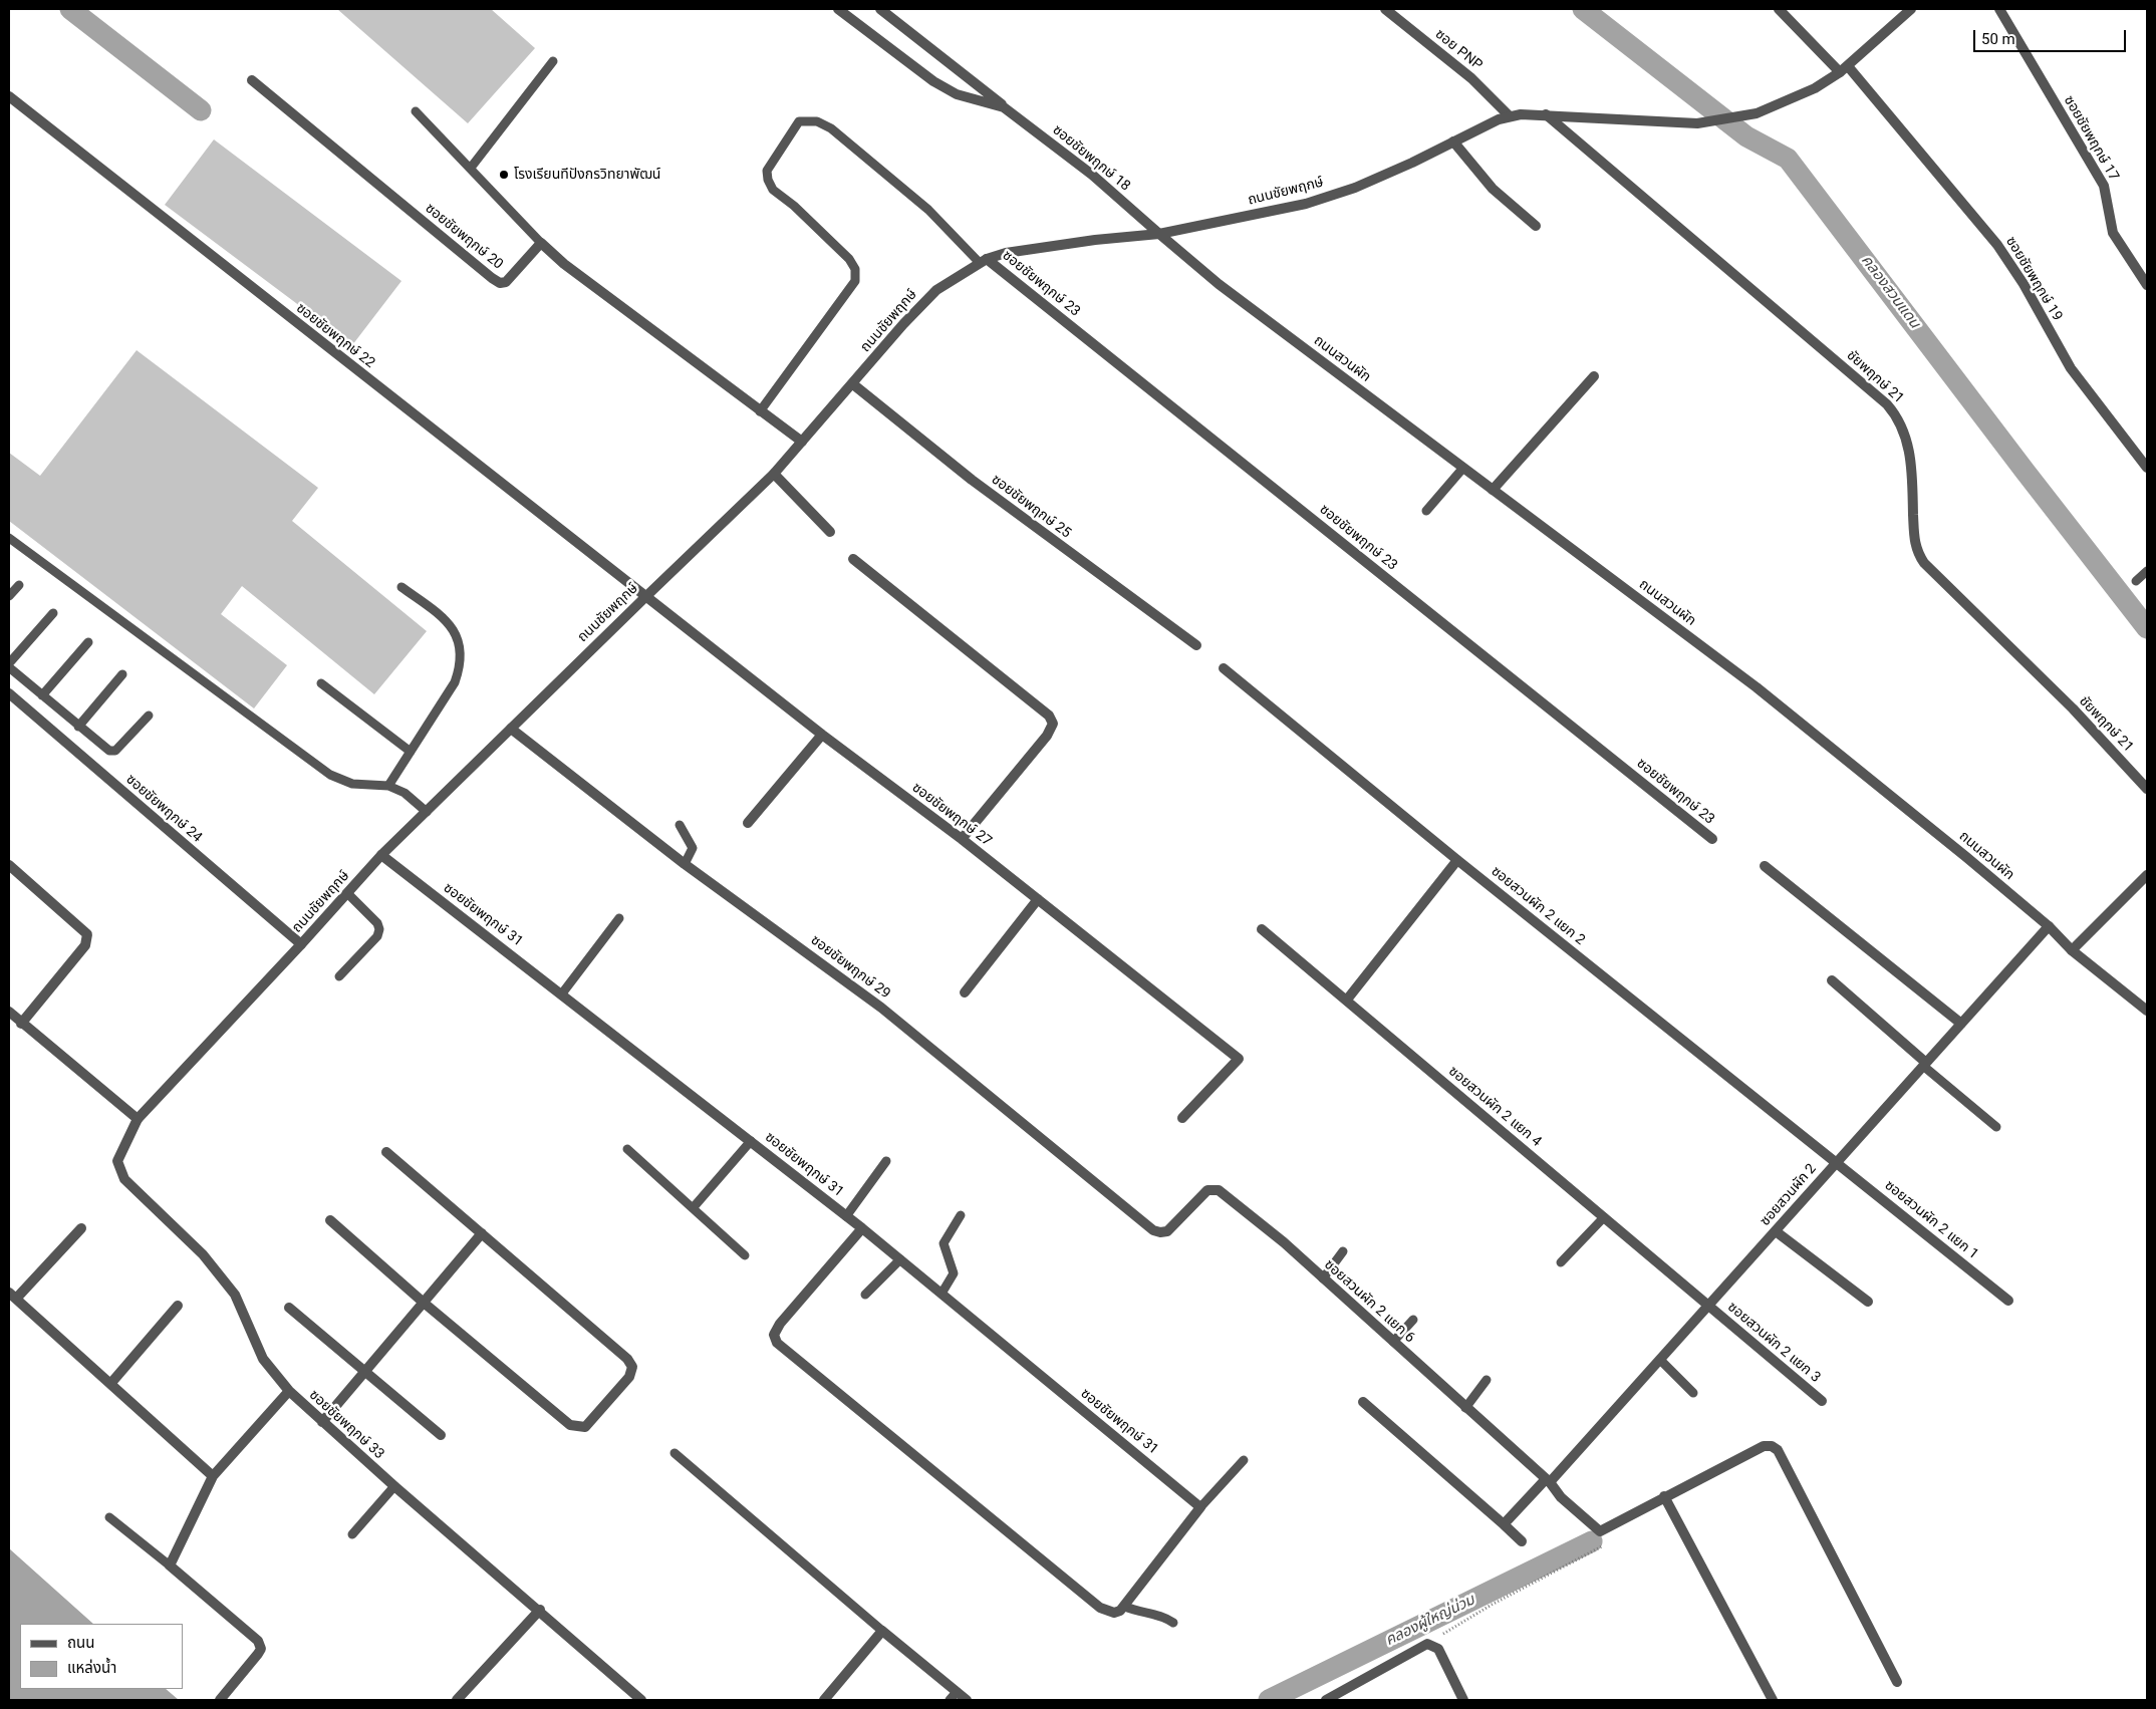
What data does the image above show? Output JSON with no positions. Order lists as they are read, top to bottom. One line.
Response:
{"streets":{"street":["ซอย PNP","ซอยชัยพฤกษ์ 17","ซอยชัยพฤกษ์ 18","ถนนชัยพฤกษ์","ซอยชัยพฤกษ์ 20","ซอยชัยพฤกษ์ 19","ซอยชัยพฤกษ์ 23","ซอยชัยพฤกษ์ 22","ถนนสวนผัก","ชัยพฤกษ์ 21","ซอยชัยพฤกษ์ 25","ซอยชัยพฤกษ์ 24","ซอยชัยพฤกษ์ 27","ซอยสวนผัก 2 แยก 2","ซอยชัยพฤกษ์ 31","ซอยชัยพฤกษ์ 29","ซอยสวนผัก 2 แยก 4","ซอยสวนผัก 2","ซอยสวนผัก 2 แยก 1","ซอยสวนผัก 2 แยก 6","ซอยสวนผัก 2 แยก 3","ซอยชัยพฤกษ์ 33"]},"crossings":[["ซอย PNP","ถนนชัยพฤกษ์"],["ซอยชัยพฤกษ์ 18","ถนนชัยพฤกษ์"],["ซอยชัยพฤกษ์ 18","ถนนสวนผัก"],["ถนนชัยพฤกษ์","ซอยชัยพฤกษ์ 19"],["ถนนชัยพฤกษ์","ซอยชัยพฤกษ์ 23"],["ถนนชัยพฤกษ์","ซอยชัยพฤกษ์ 22"],["ถนนชัยพฤกษ์","ถนนสวนผัก"],["ถนนชัยพฤกษ์","ชัยพฤกษ์ 21"],["ถนนชัยพฤกษ์","ซอยชัยพฤกษ์ 25"],["ถนนชัยพฤกษ์","ซอยชัยพฤกษ์ 24"],["ถนนชัยพฤกษ์","ซอยชัยพฤกษ์ 27"],["ถนนชัยพฤกษ์","ซอยชัยพฤกษ์ 31"],["ถนนชัยพฤกษ์","ซอยชัยพฤกษ์ 29"],["ถนนชัยพฤกษ์","ซอยชัยพฤกษ์ 33"],["ซอยชัยพฤกษ์ 22","ซอยชัยพฤกษ์ 27"],["ถนนสวนผัก","ซอยสวนผัก 2"],["ซอยสวนผัก 2 แยก 2","ซอยสวนผัก 2"],["ซอยสวนผัก 2 แยก 2","ซอยสวนผัก 2 แยก 1"],["ซอยชัยพฤกษ์ 29","ซอยสวนผัก 2 แยก 6"],["ซอยสวนผัก 2 แยก 4","ซอยสวนผัก 2"],["ซอยสวนผัก 2 แยก 4","ซอยสวนผัก 2 แยก 3"],["ซอยสวนผัก 2","ซอยสวนผัก 2 แยก 1"],["ซอยสวนผัก 2","ซอยสวนผัก 2 แยก 6"],["ซอยสวนผัก 2","ซอยสวนผัก 2 แยก 3"]],"water":["คลองสวนแดน","คลองผู้ใหญ่น่วม"],"places":["โรงเรียนทีปังกรวิทยาพัฒน์"],"legend":["ถนน","แหล่งน้ำ"],"scale_bar":"50 m"}
